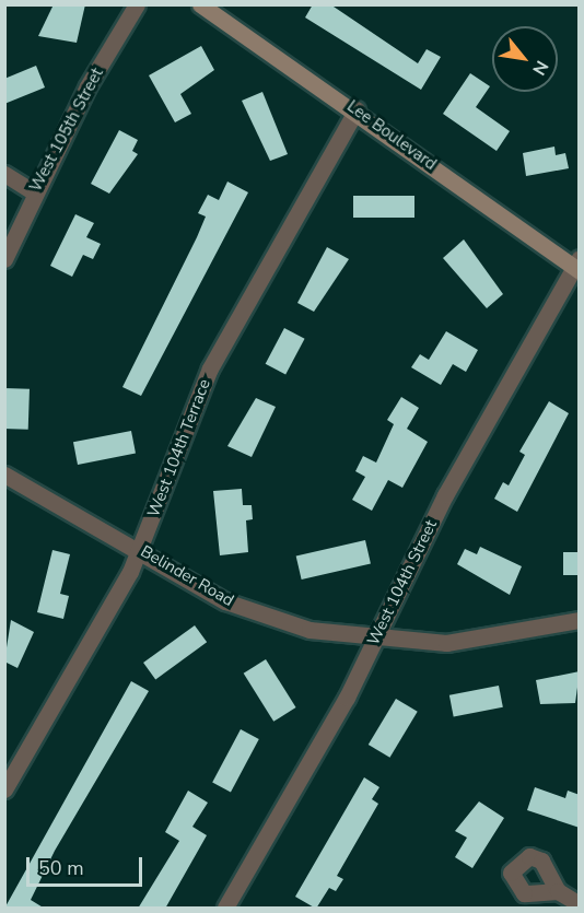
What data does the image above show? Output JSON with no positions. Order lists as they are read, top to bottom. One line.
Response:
{"streets":{"street":["West 105th Street","Lee Boulevard","West 104th Terrace","Belinder Road","West 104th Street"]},"crossings":[["Lee Boulevard","West 104th Terrace"],["Lee Boulevard","West 104th Street"],["West 104th Terrace","Belinder Road"],["Belinder Road","West 104th Street"]],"scale_bar":"50 m","north":"bottom right"}
